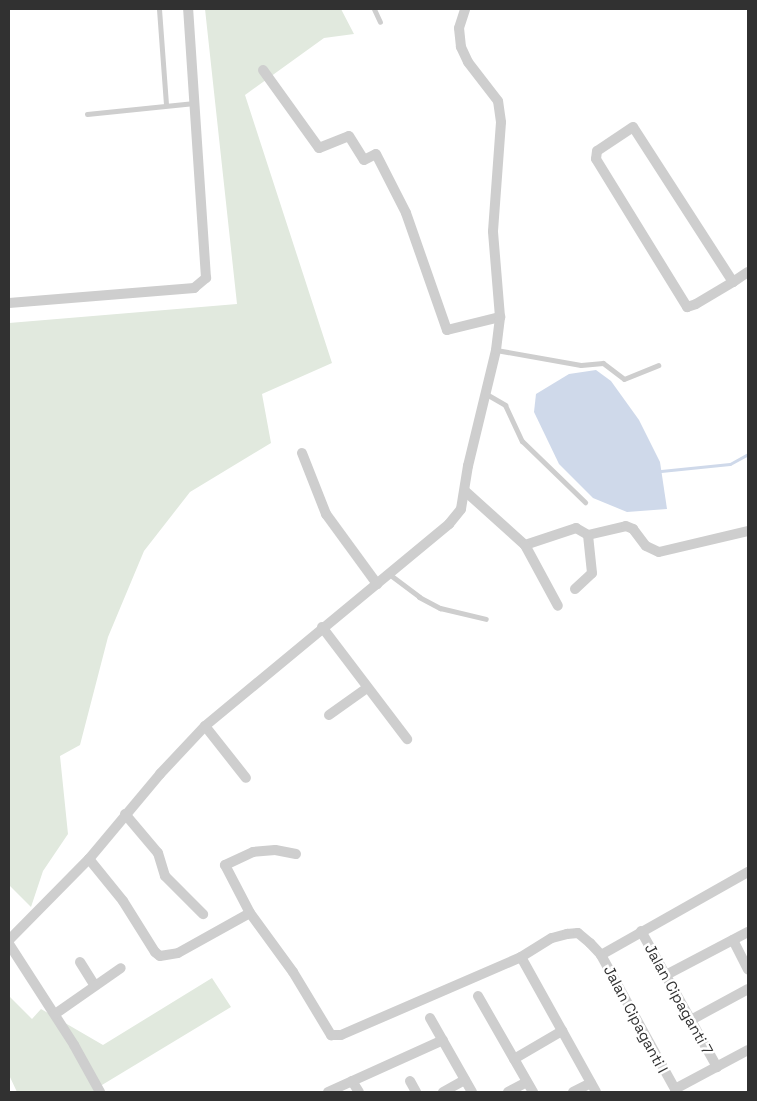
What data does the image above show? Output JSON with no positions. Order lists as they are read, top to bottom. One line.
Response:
{"streets":{"street":["Jalan Cipaganti 7","Jalan Cipaganti I"]},"crossings":[["Jalan Cipaganti 7","Jalan Cipaganti I"]]}
